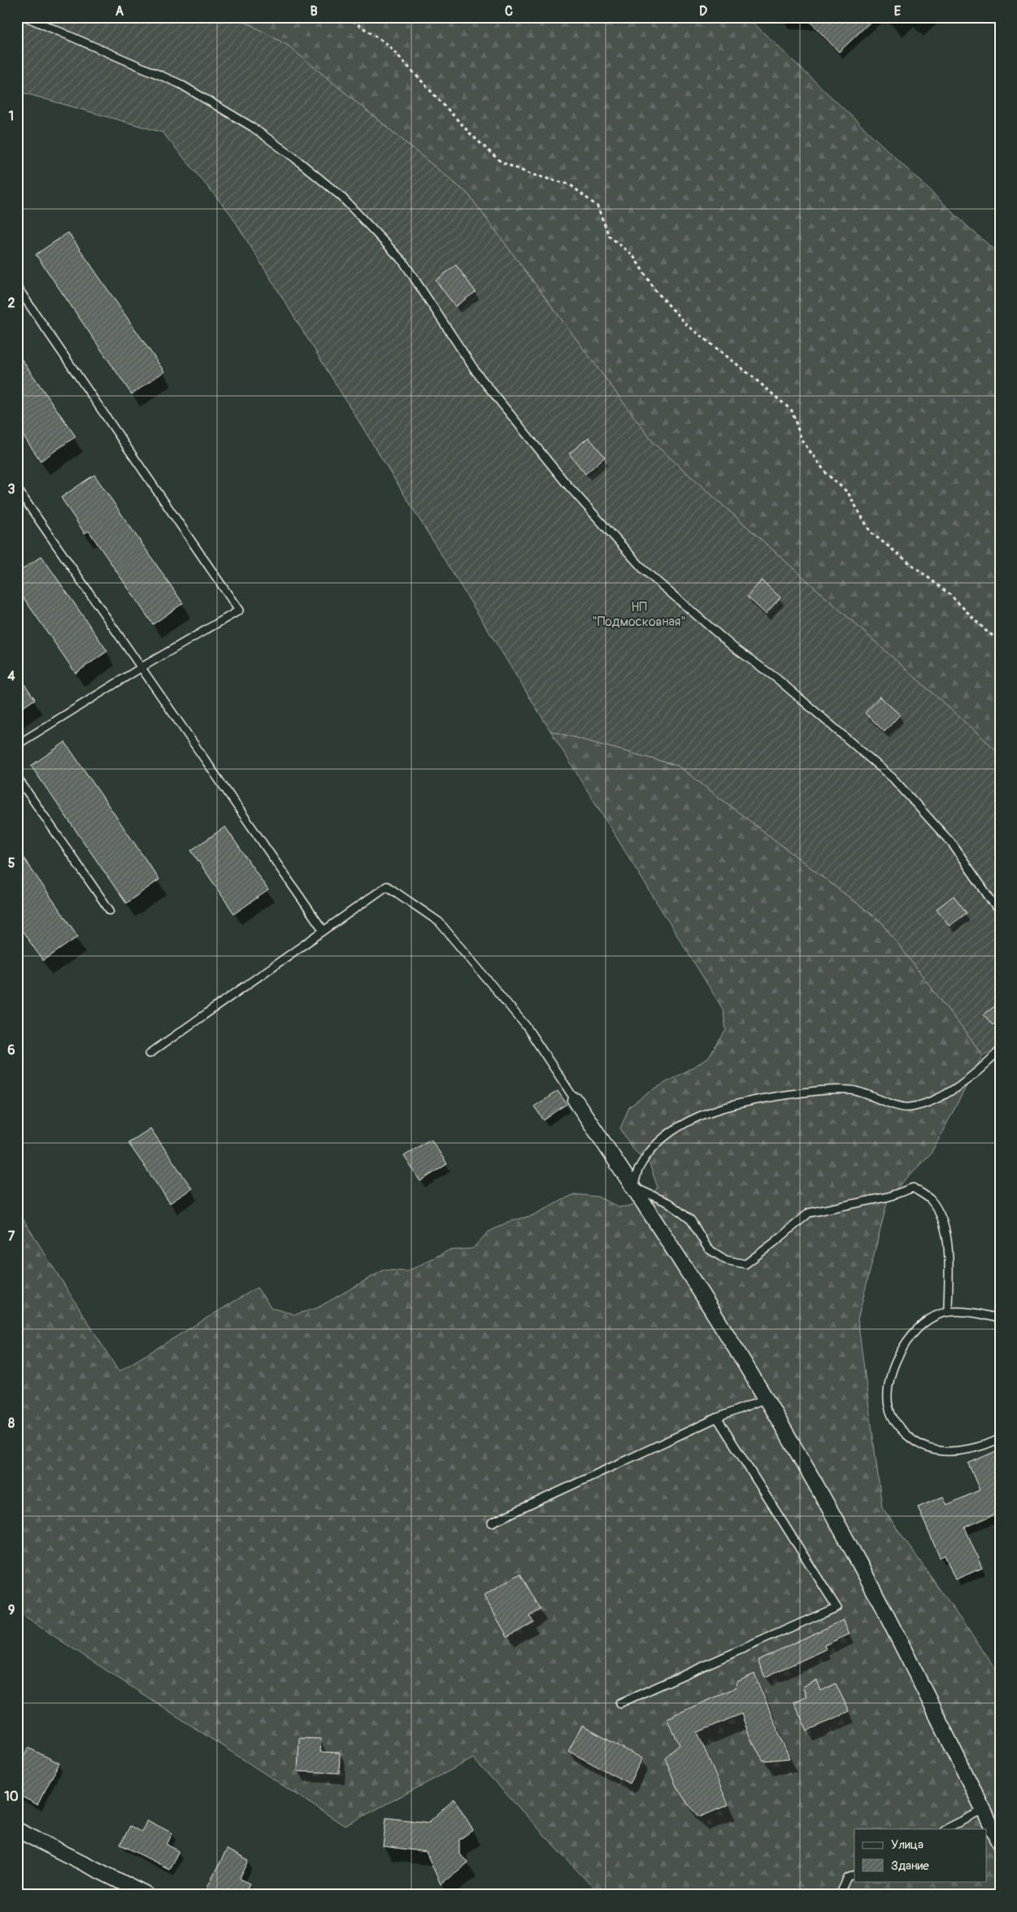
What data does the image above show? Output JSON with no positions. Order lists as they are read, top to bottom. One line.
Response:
{"parks":["НП \"Подмосковная\""],"legend":["Улица","Здание"],"grid":{"columns":["A","B","C","D","E"],"rows":["1","2","3","4","5","6","7","8","9","10"]}}
